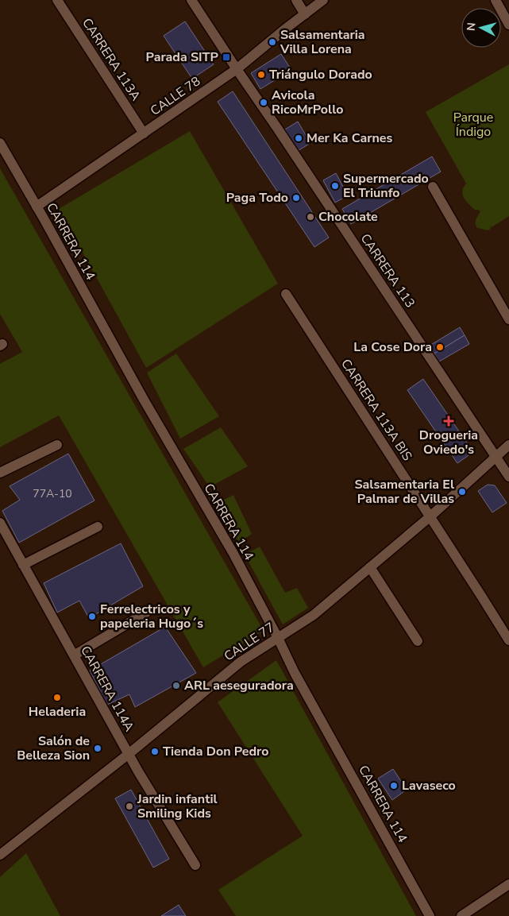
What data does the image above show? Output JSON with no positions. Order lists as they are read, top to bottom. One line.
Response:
{"streets":{"street":["CARRERA 113A","CALLE 78","CARRERA 114","CARRERA 113","CARRERA 113A BIS","CALLE 77","CARRERA 114A"]},"crossings":[["CARRERA 113A","CALLE 78"],["CALLE 78","CARRERA 114"],["CALLE 78","CARRERA 113"],["CARRERA 114","CALLE 77"],["CARRERA 113","CALLE 77"],["CARRERA 113A BIS","CALLE 77"],["CALLE 77","CARRERA 114A"]],"parks":["Parque Índigo"],"places":{"other":["Salsamentaria Villa Lorena","Triángulo Dorado","Avicola RicoMrPollo","Mer Ka Carnes","Supermercado El Triunfo","Paga Todo","Chocolate","La Cose Dora","Salsamentaria El Palmar de Villas","Ferrelectricos y papeleria Hugo´s","ARL aeseguradora","Heladeria","Salón de Belleza Sion","Tienda Don Pedro","Lavaseco","Jardin infantil Smiling Kids"],"transit":["Parada SITP"],"health":["Drogueria Oviedo's"]},"house_numbers":["77A-10"],"north":"left"}
